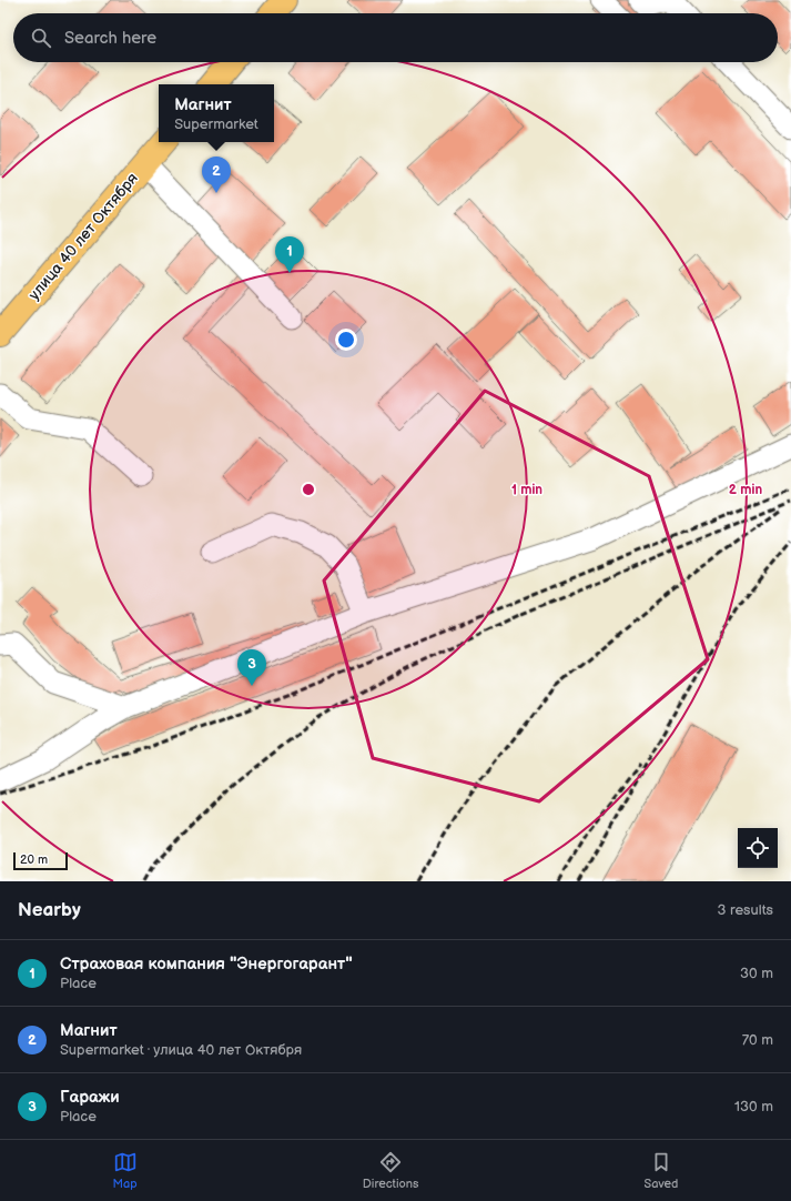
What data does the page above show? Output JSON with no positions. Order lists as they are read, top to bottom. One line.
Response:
{"streets":{"main road":["улица 40 лет Октября"]},"scale_bar":"20 m","page":{"search":"Search here","popup":["Магнит","Supermarket"],"pins":["2","1","3"],"scale":"20 m","heading":["Nearby","3 results"],"list":[{"mark":"1","name":"Страховая компания \"Энергогарант\"","note":"Place","value":"30 m"},{"mark":"2","name":"Магнит","note":"Supermarket · улица 40 лет Октября","value":"70 m"},{"mark":"3","name":"Гаражи","note":"Place","value":"130 m"}],"nav":["Map","Directions","Saved"]},"rings":["1 min","2 min"]}
